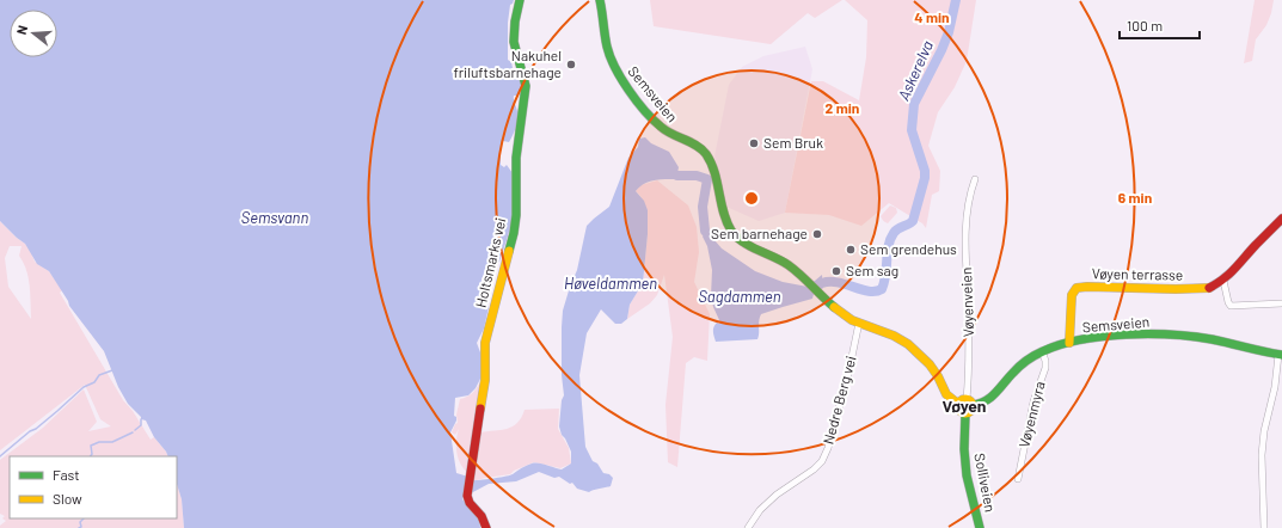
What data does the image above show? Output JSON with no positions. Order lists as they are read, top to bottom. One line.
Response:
{"streets":{"main road":["Semsveien","Holtsmarks vei","Vøyen terrasse","Solliveien"],"street":["Vøyenveien","Nedre Berg vei","Vøyenmyra"]},"crossings":[["Semsveien","Vøyen terrasse"],["Semsveien","Vøyenveien"],["Semsveien","Nedre Berg vei"],["Semsveien","Vøyenmyra"],["Semsveien","Solliveien"],["Vøyenveien","Solliveien"]],"districts":["Vøyen"],"water":["Askerelva","Semsvann","Høveldammen","Sagdammen"],"places":["Nakuhel friluftsbarnehage","Sem Bruk","Sem barnehage","Sem grendehus","Sem sag"],"legend":["Fast","Slow"],"scale_bar":"100 m","north":"left","rings":["4 min","2 min","6 min"]}
